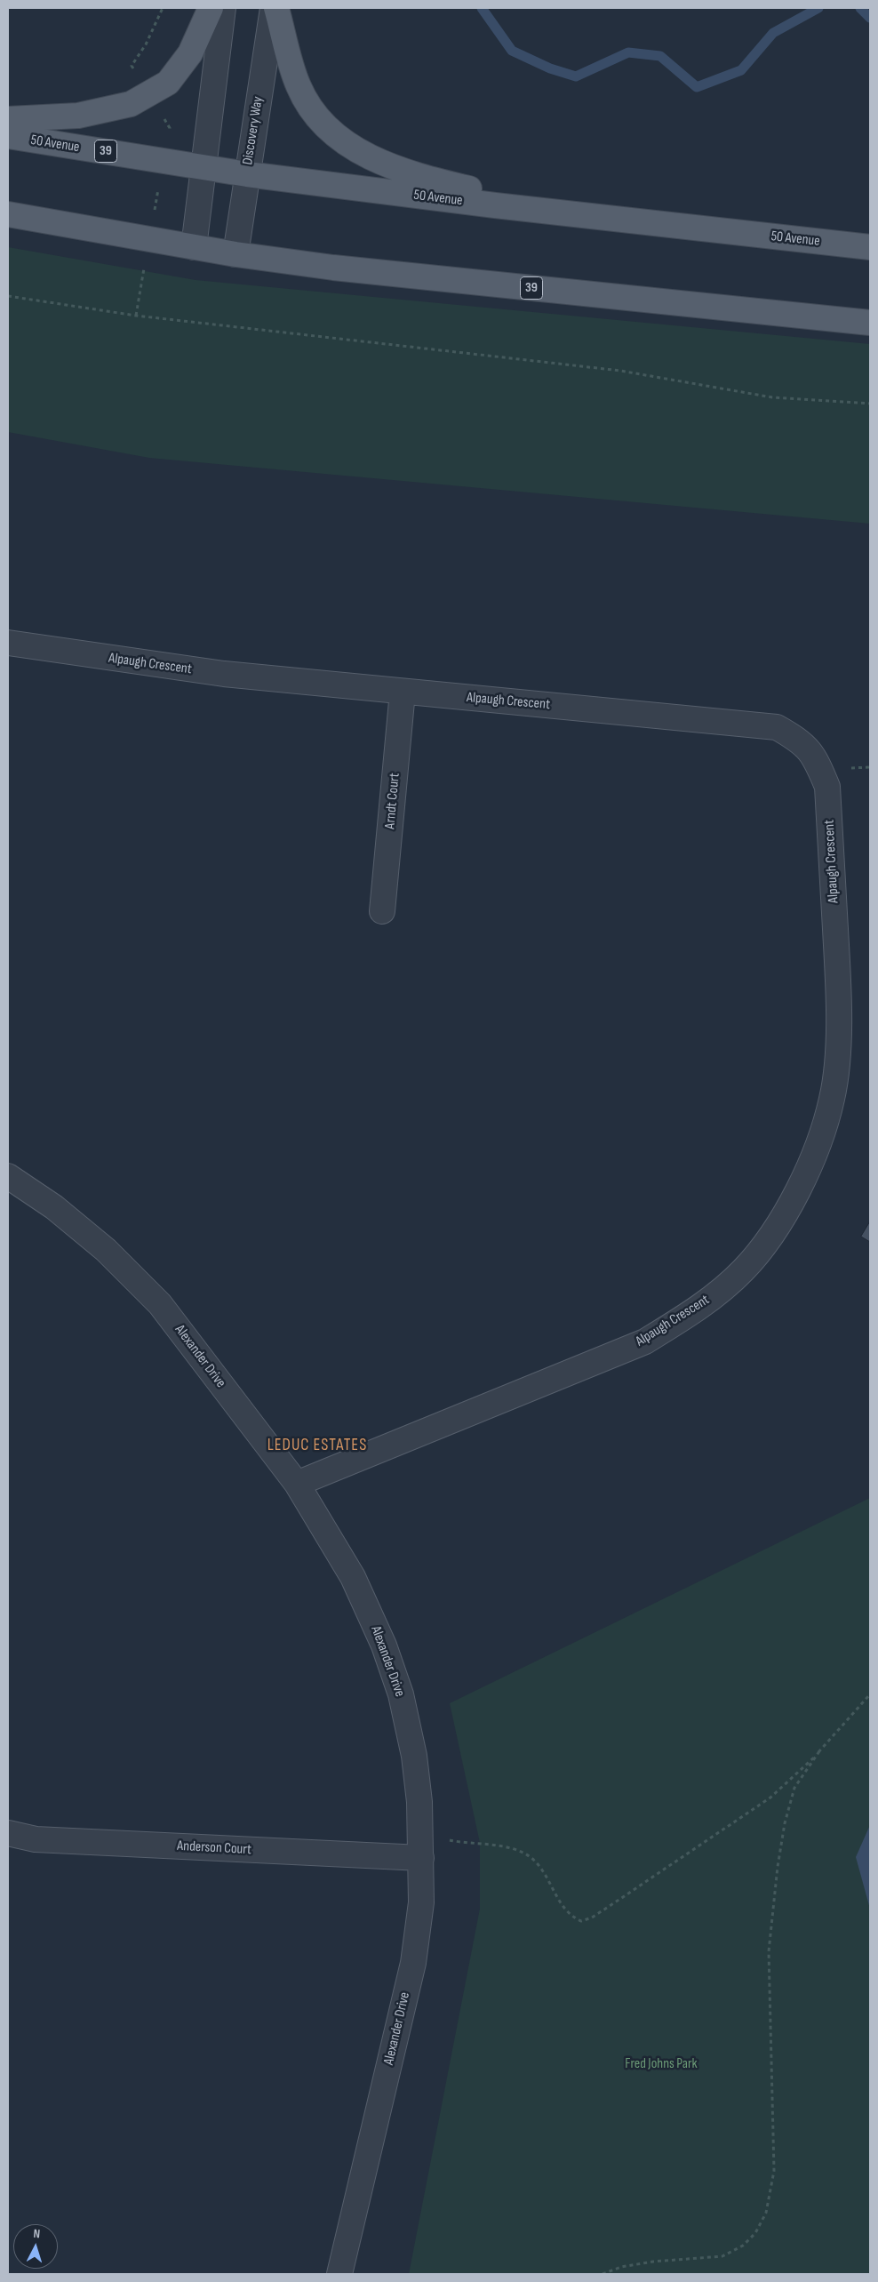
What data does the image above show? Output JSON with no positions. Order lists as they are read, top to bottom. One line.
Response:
{"streets":{"main road":["50 Avenue","39"],"street":["Discovery Way","Alpaugh Crescent","Arndt Court","Alexander Drive","Anderson Court"]},"crossings":[["Discovery Way","50 Avenue"],["Discovery Way","39"],["Alpaugh Crescent","Arndt Court"],["Alpaugh Crescent","Alexander Drive"],["Alexander Drive","Anderson Court"]],"districts":["LEDUC ESTATES"],"parks":["Fred Johns Park"],"north":"top"}
